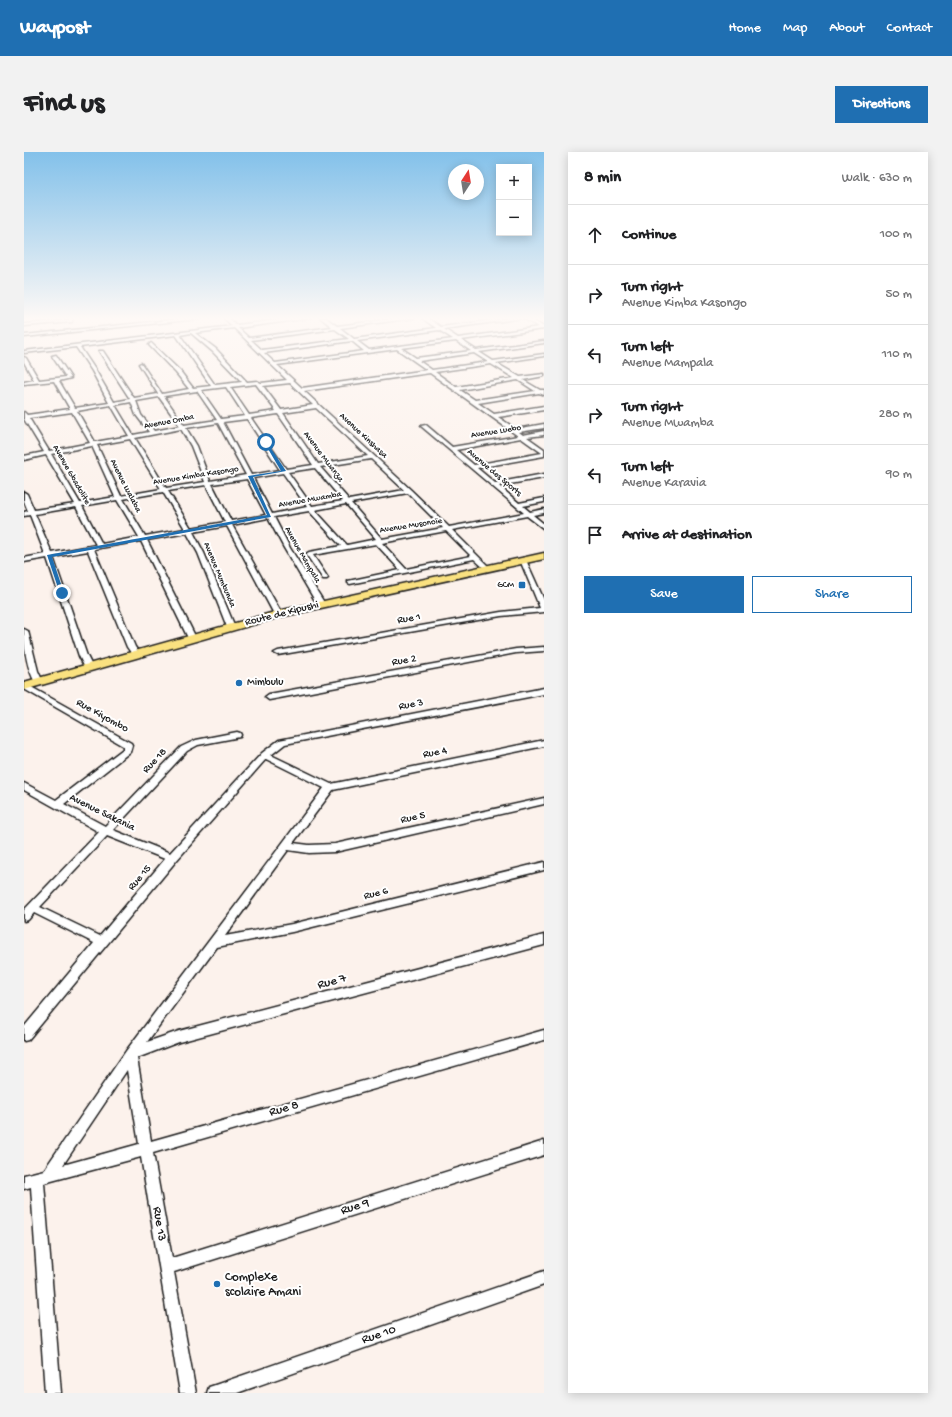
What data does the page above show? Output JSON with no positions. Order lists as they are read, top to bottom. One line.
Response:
{"streets":{"highway":["Route de Kipushi"],"street":["Avenue Omba","Avenue Luebo","Avenue Kinshasa","Avenue Mwanza","Avenue des Sports","Avenue Gbadolite","Avenue Kimba Kasongo","Avenue Lualaba","Avenue Mwamba","Avenue Musonoïe","Avenue Mampala","Avenue Mumbunda","Rue 1","Rue 2","Rue 3","Rue Kiyombo","Rue 4","Rue 18","Avenue Sakania","Rue 5","Rue 15","Rue 6","Rue 7","Rue 8","Rue 9","Rue 13","Rue 10"]},"crossings":[["Avenue Omba","Avenue Kinshasa"],["Avenue Omba","Avenue Mwanza"],["Avenue Omba","Avenue Gbadolite"],["Avenue Omba","Avenue Lualaba"],["Avenue Omba","Avenue Mampala"],["Avenue Omba","Avenue Mumbunda"],["Avenue Luebo","Avenue des Sports"],["Avenue Kinshasa","Avenue Kimba Kasongo"],["Avenue Kinshasa","Avenue Mwamba"],["Avenue Kinshasa","Avenue Musonoïe"],["Avenue Kinshasa","Route de Kipushi"],["Avenue Mwanza","Avenue Kimba Kasongo"],["Avenue Mwanza","Avenue Mwamba"],["Avenue Mwanza","Avenue Musonoïe"],["Avenue des Sports","Avenue Musonoïe"],["Avenue Gbadolite","Avenue Kimba Kasongo"],["Avenue Gbadolite","Avenue Mwamba"],["Avenue Kimba Kasongo","Avenue Lualaba"],["Avenue Kimba Kasongo","Avenue Mampala"],["Avenue Kimba Kasongo","Avenue Mumbunda"],["Avenue Lualaba","Avenue Mwamba"],["Avenue Lualaba","Route de Kipushi"],["Avenue Mwamba","Avenue Mampala"],["Avenue Mwamba","Avenue Mumbunda"],["Avenue Mampala","Route de Kipushi"],["Avenue Mumbunda","Route de Kipushi"],["Route de Kipushi","Rue Kiyombo"],["Rue 3","Rue 15"],["Rue Kiyombo","Avenue Sakania"],["Rue 18","Avenue Sakania"],["Avenue Sakania","Rue 15"],["Rue 7","Rue 13"],["Rue 8","Rue 13"],["Rue 9","Rue 13"]],"places":{"transit":["GCM"],"other":["Mimbulu","Complexe scolaire Amani"]},"north":"top","page":{"header":"Waypost","nav":["Home","Map","About","Contact"],"buttons":["Directions",["Save","Share"]],"title":"Find us","heading":["8 min","Walk · 630 m"],"map_buttons":["+","−"],"list":[["Continue","100 m"],["Turn right","Avenue Kimba Kasongo","50 m"],["Turn left","Avenue Mampala","110 m"],["Turn right","Avenue Mwamba","280 m"],["Turn left","Avenue Karavia","90 m"],"Arrive at destination"]}}
